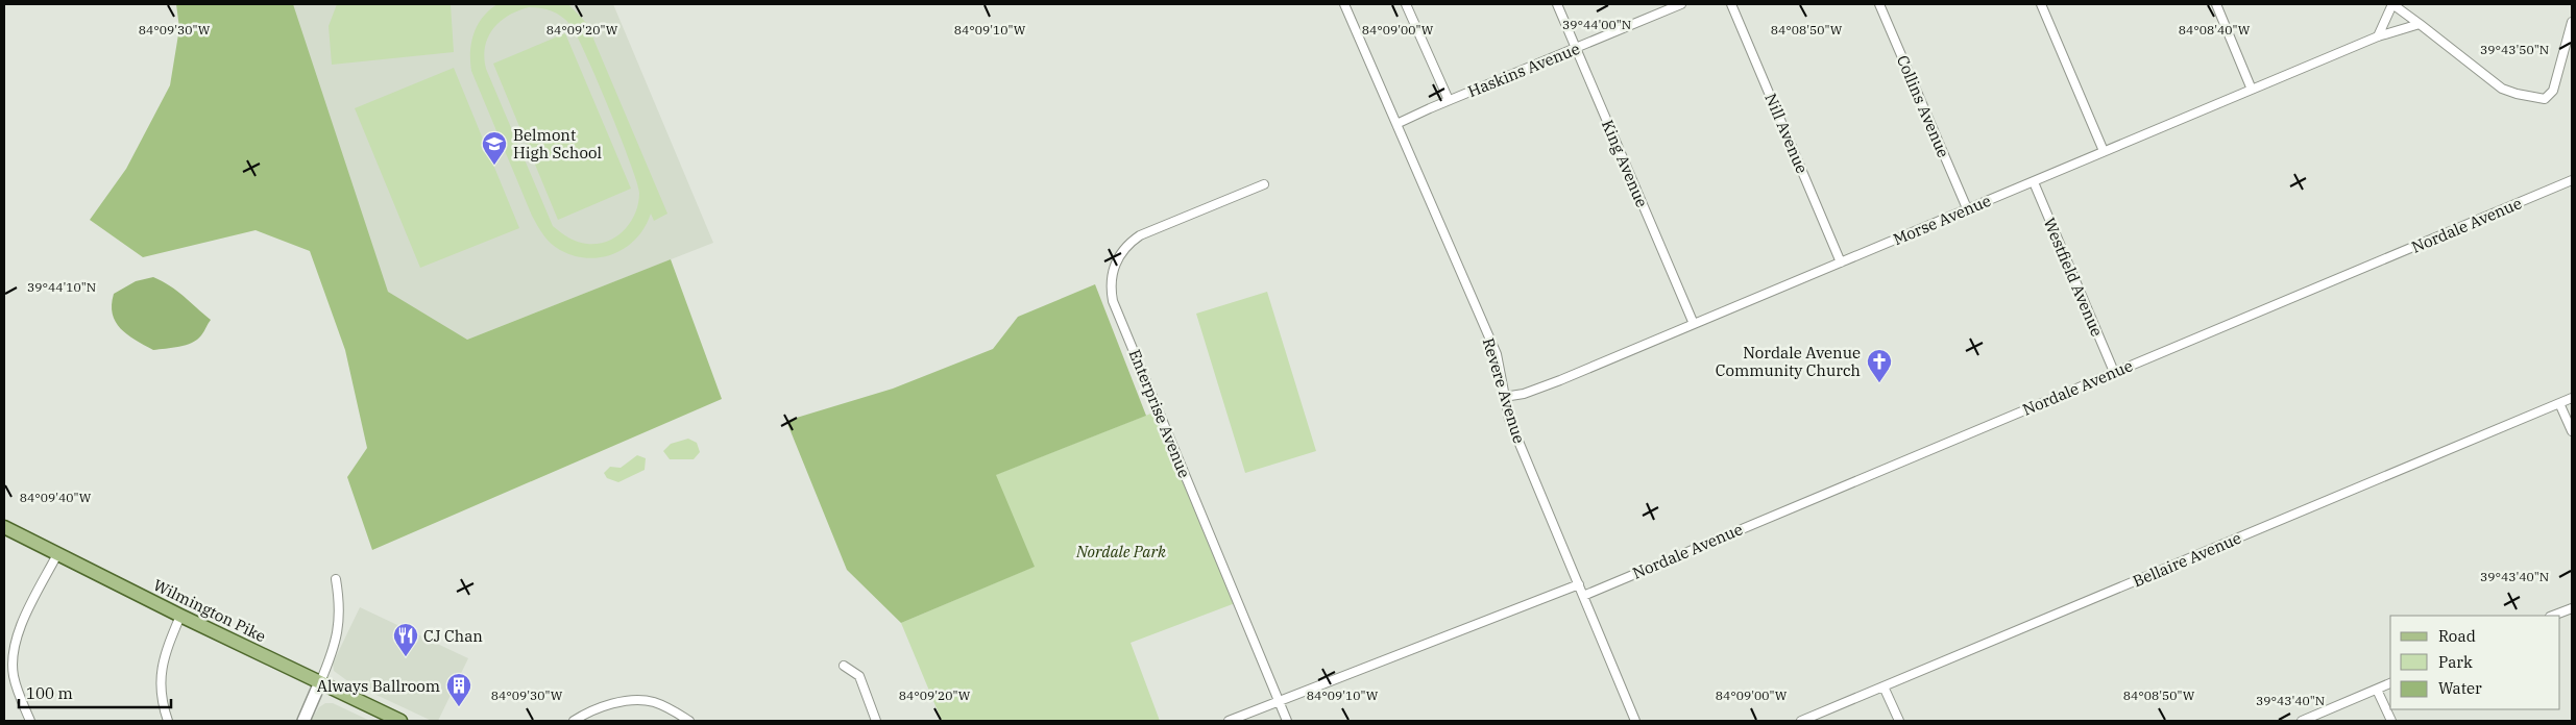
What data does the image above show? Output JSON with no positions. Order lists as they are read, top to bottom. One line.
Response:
{"streets":{"main road":["Wilmington Pike"],"street":["Haskins Avenue","Collins Avenue","Nill Avenue","King Avenue","Morse Avenue","Nordale Avenue","Westfield Avenue","Revere Avenue","Enterprise Avenue","Bellaire Avenue"]},"crossings":[["Haskins Avenue","King Avenue"],["Haskins Avenue","Revere Avenue"],["Collins Avenue","Morse Avenue"],["Nill Avenue","Morse Avenue"],["King Avenue","Morse Avenue"],["Morse Avenue","Westfield Avenue"],["Morse Avenue","Revere Avenue"],["Nordale Avenue","Westfield Avenue"],["Nordale Avenue","Revere Avenue"]],"parks":["Nordale Park"],"places":{"school or university":["Belmont High School"],"church":["Nordale Avenue Community Church"],"restaurant":["CJ Chan"],"building":["Always Ballroom"]},"legend":["Road","Park","Water"],"scale_bar":"100 m","coordinates":["39°44'00\"N","84°09'30\"W","84°09'20\"W","84°09'10\"W","84°09'00\"W","84°08'50\"W","84°08'40\"W","39°43'50\"N","39°44'10\"N","84°09'40\"W","39°43'40\"N"]}
